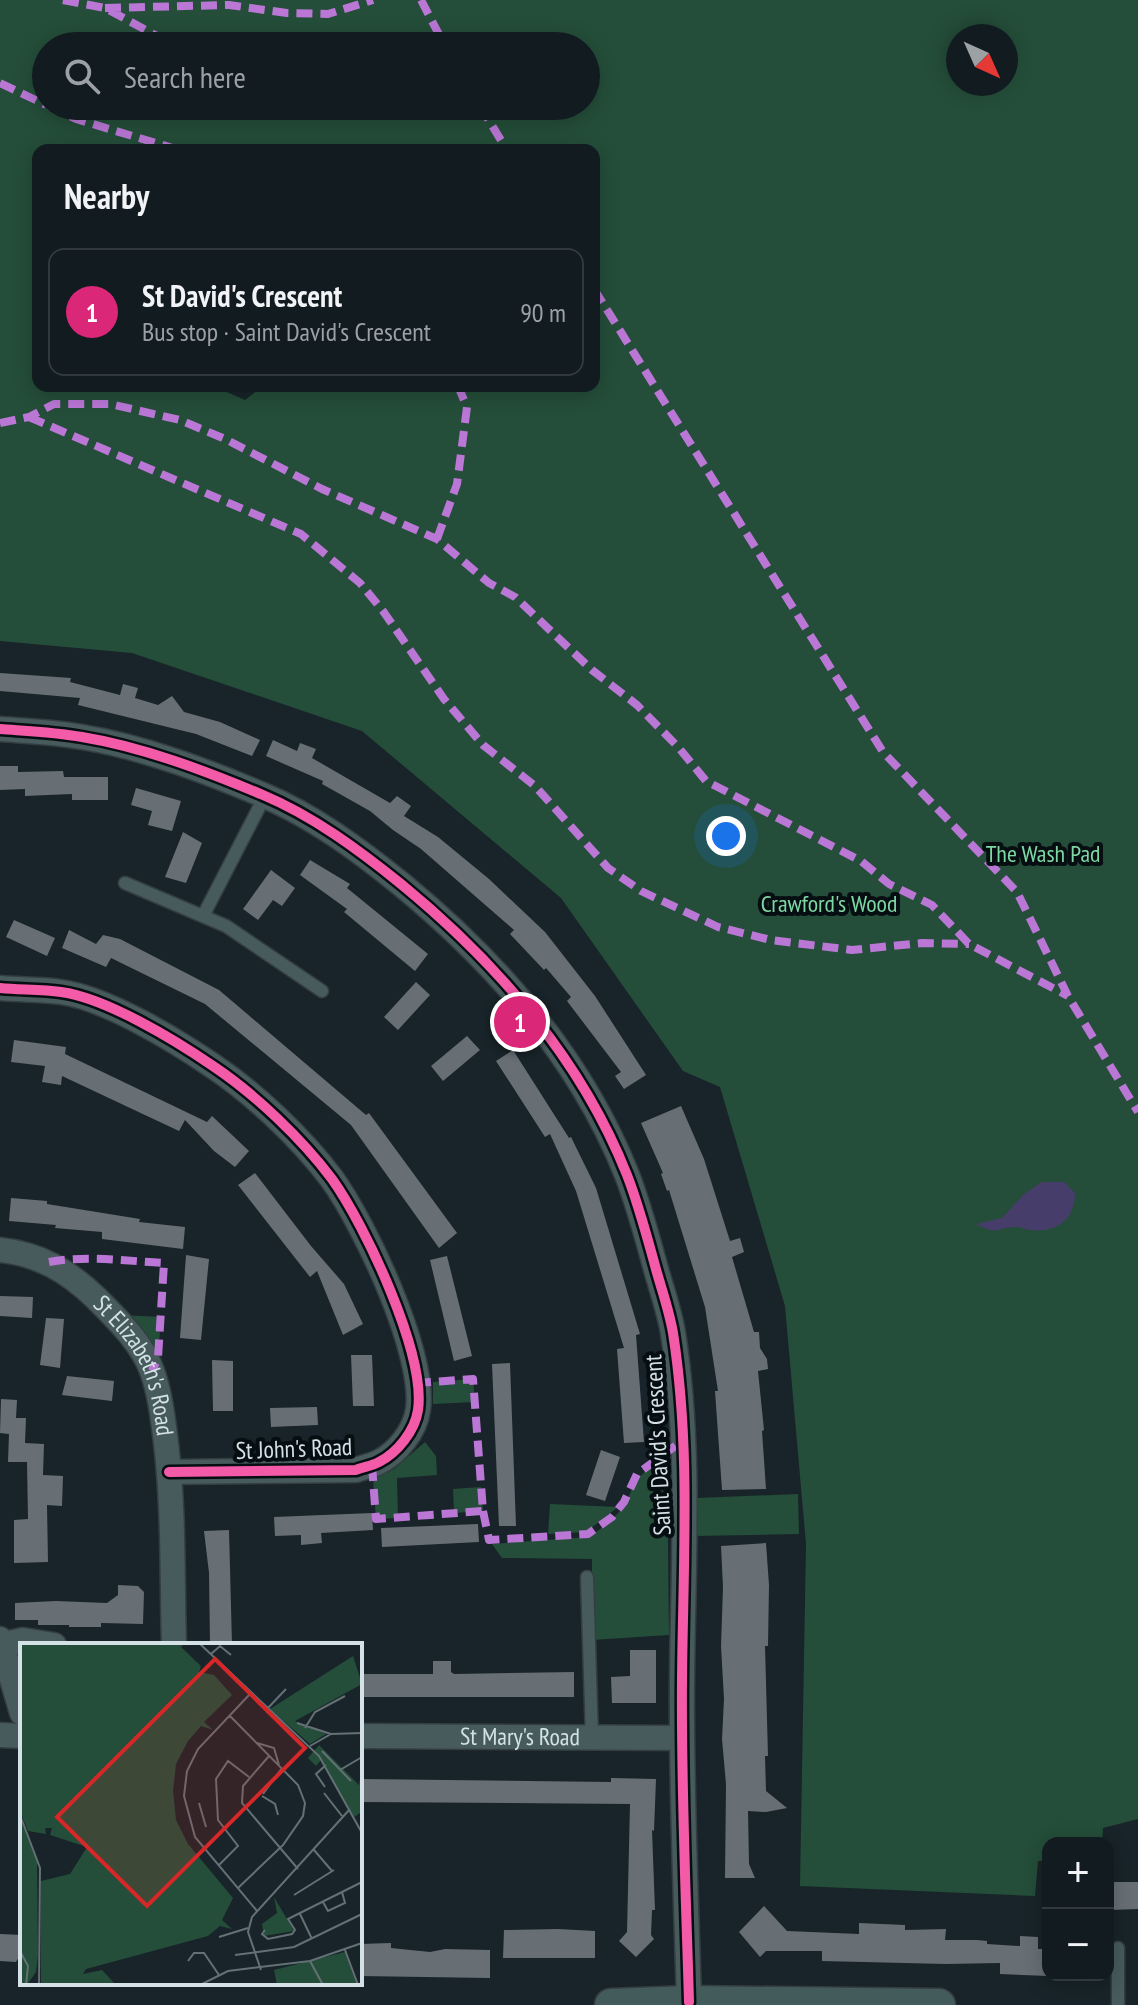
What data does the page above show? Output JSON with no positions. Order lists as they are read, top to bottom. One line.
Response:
{"streets":{"street":["St Elizabeth's Road","Saint David's Crescent","St John's Road","St Mary's Road"]},"crossings":[["St Elizabeth's Road","St John's Road"],["Saint David's Crescent","St Mary's Road"]],"parks":["The Wash Pad","Crawford's Wood"],"north":"bottom right","page":{"search":"Search here","heading":"Nearby","list":[{"mark":"1","name":"St David's Crescent","note":"Bus stop · Saint David's Crescent","value":"90 m"}],"pins":"1","map_buttons":["+","−"]}}
